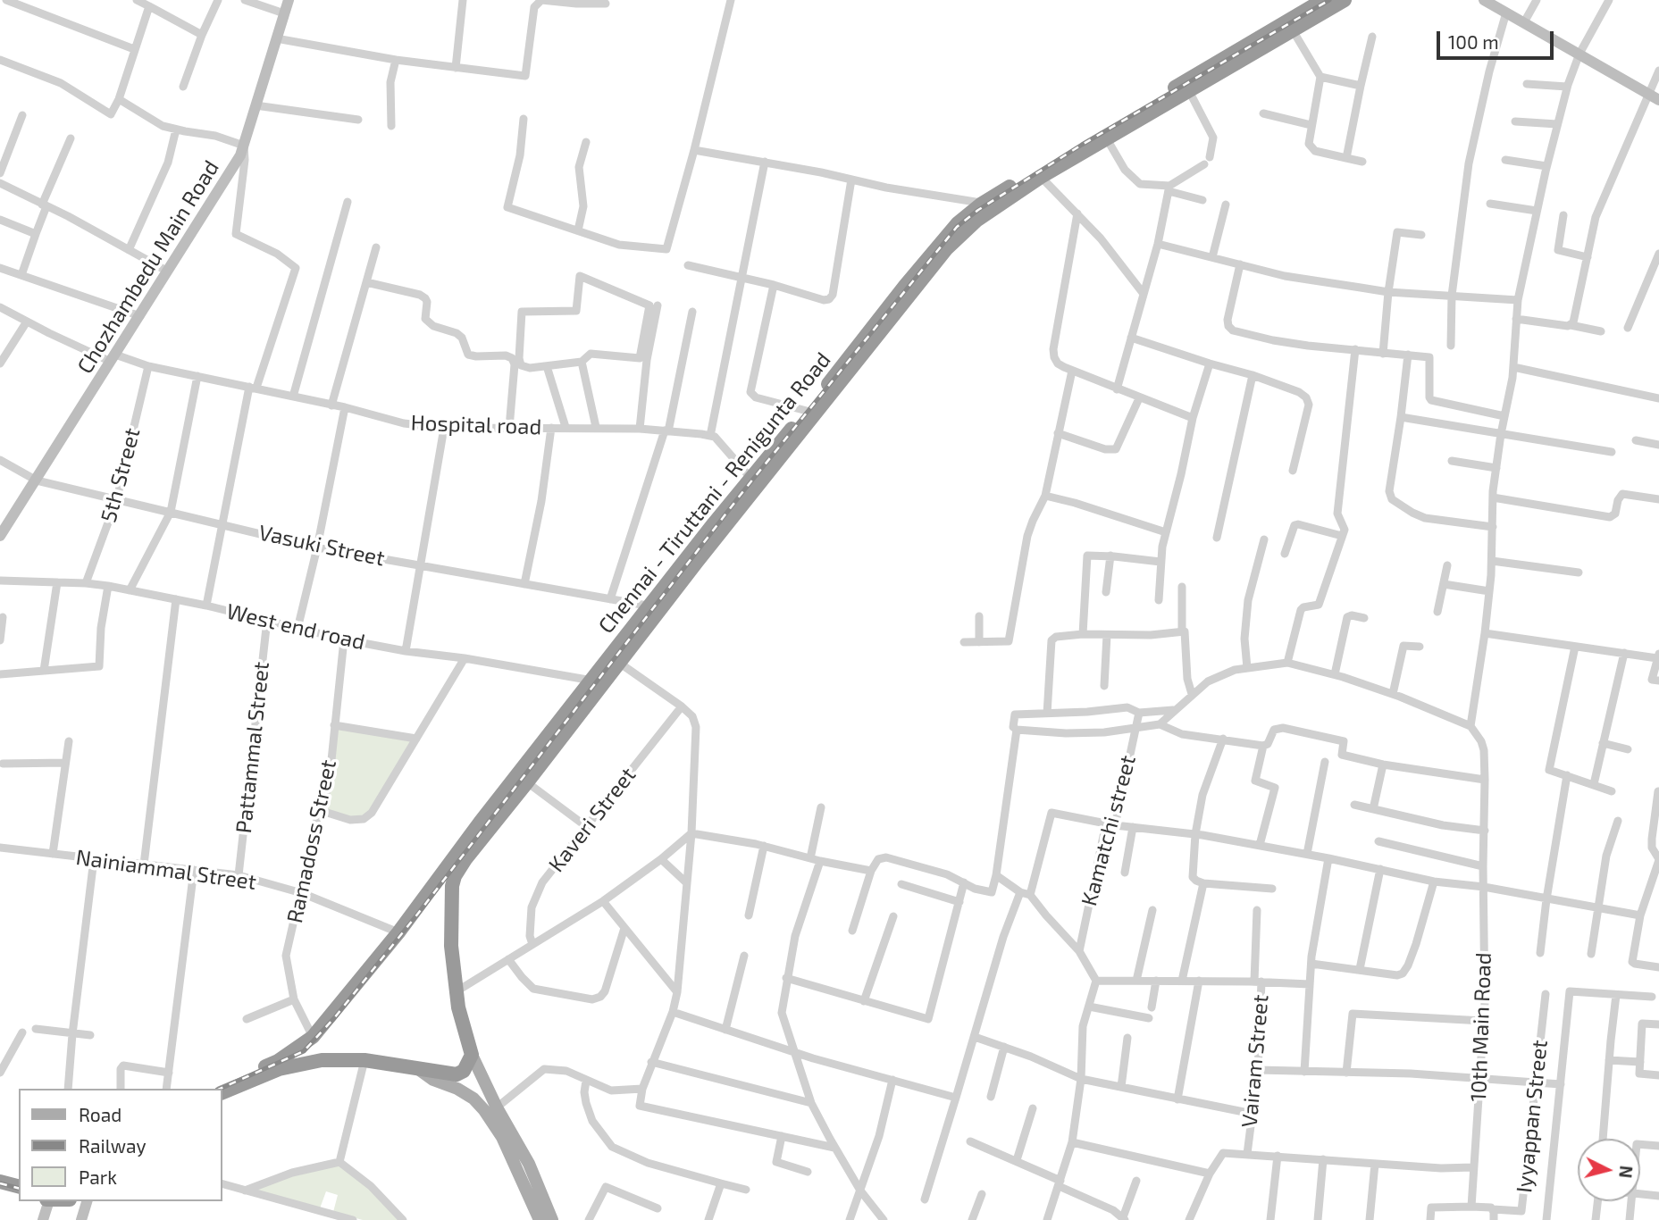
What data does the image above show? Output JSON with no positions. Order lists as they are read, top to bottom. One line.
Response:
{"streets":{"highway":["Chennai - Tiruttani - Renigunta Road"],"street":["Chozhambedu Main Road","Hospital road","5th Street","Vasuki Street","West end road","Pattammal Street","Kaveri Street","Kamatchi street","Ramadoss Street","Nainiammal Street","10th Main Road","Vairam Street","Iyyappan Street"]},"crossings":[["Chozhambedu Main Road","Hospital road"],["Chozhambedu Main Road","Vasuki Street"],["Hospital road","5th Street"],["5th Street","Vasuki Street"],["5th Street","West end road"],["Chennai - Tiruttani - Renigunta Road","Vasuki Street"],["Chennai - Tiruttani - Renigunta Road","West end road"],["Chennai - Tiruttani - Renigunta Road","Ramadoss Street"],["Chennai - Tiruttani - Renigunta Road","Nainiammal Street"],["West end road","Pattammal Street"],["West end road","Ramadoss Street"],["Pattammal Street","Nainiammal Street"],["Ramadoss Street","Nainiammal Street"]],"legend":["Road","Railway","Park"],"scale_bar":"100 m","north":"right"}
